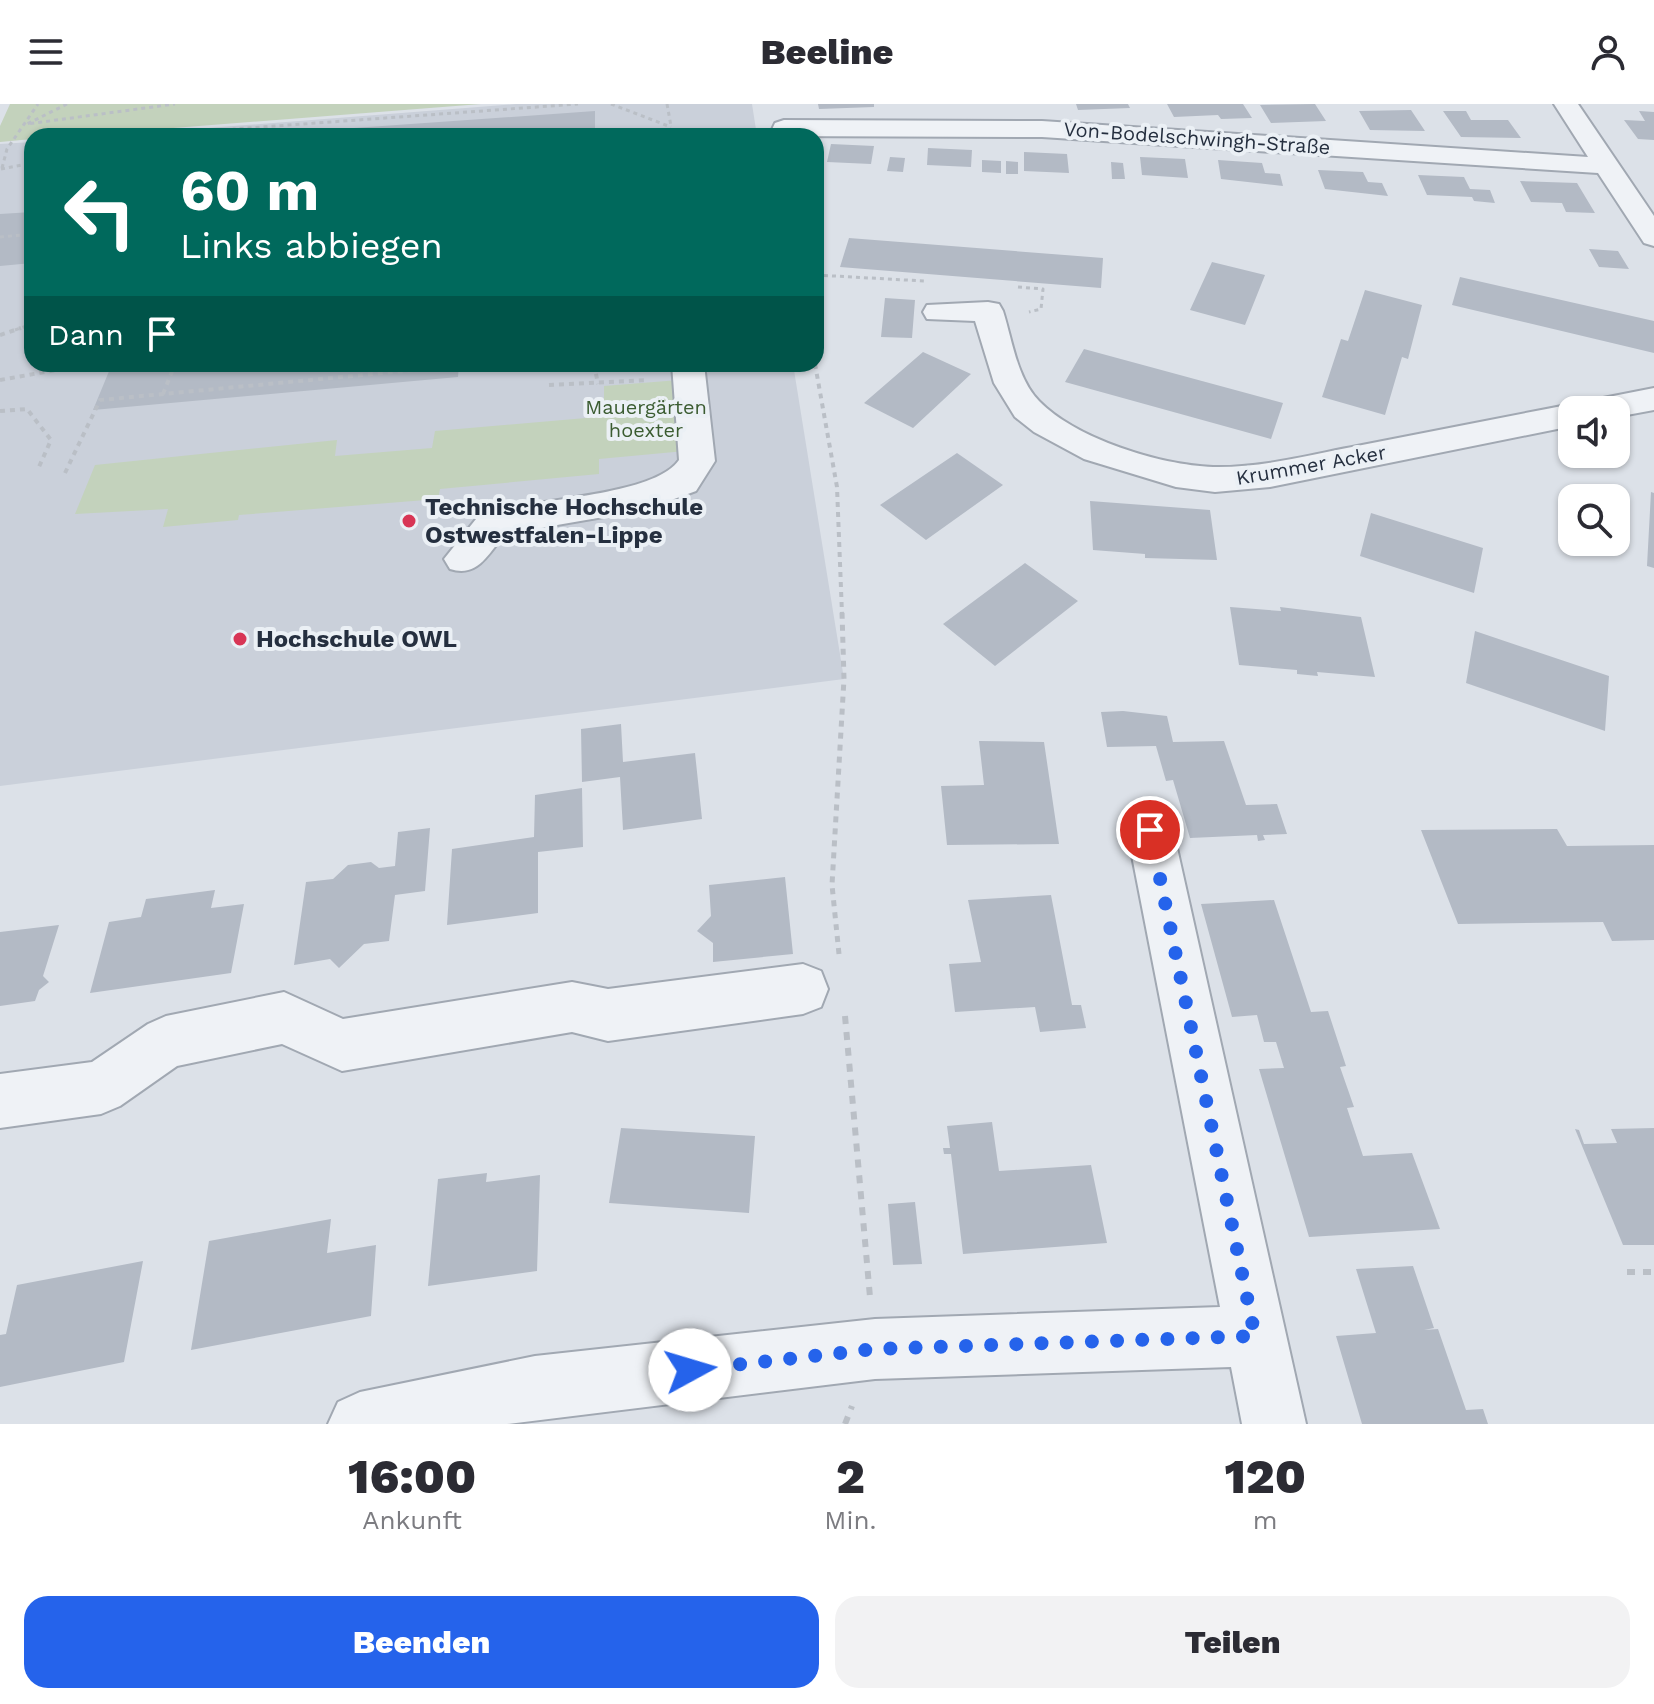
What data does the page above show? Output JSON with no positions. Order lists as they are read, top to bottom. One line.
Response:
{"streets":{"street":["Von-Bodelschwingh-Straße","Krummer Acker"]},"parks":["Mauergärten hoexter"],"places":["Technische Hochschule Ostwestfalen-Lippe","Hochschule OWL"],"page":{"header":"Beeline","turn":["60 m","Links abbiegen"],"then":"Dann","eta":["16:00","Ankunft","2","Min.","120","m"],"buttons":["Beenden","Teilen"]}}
